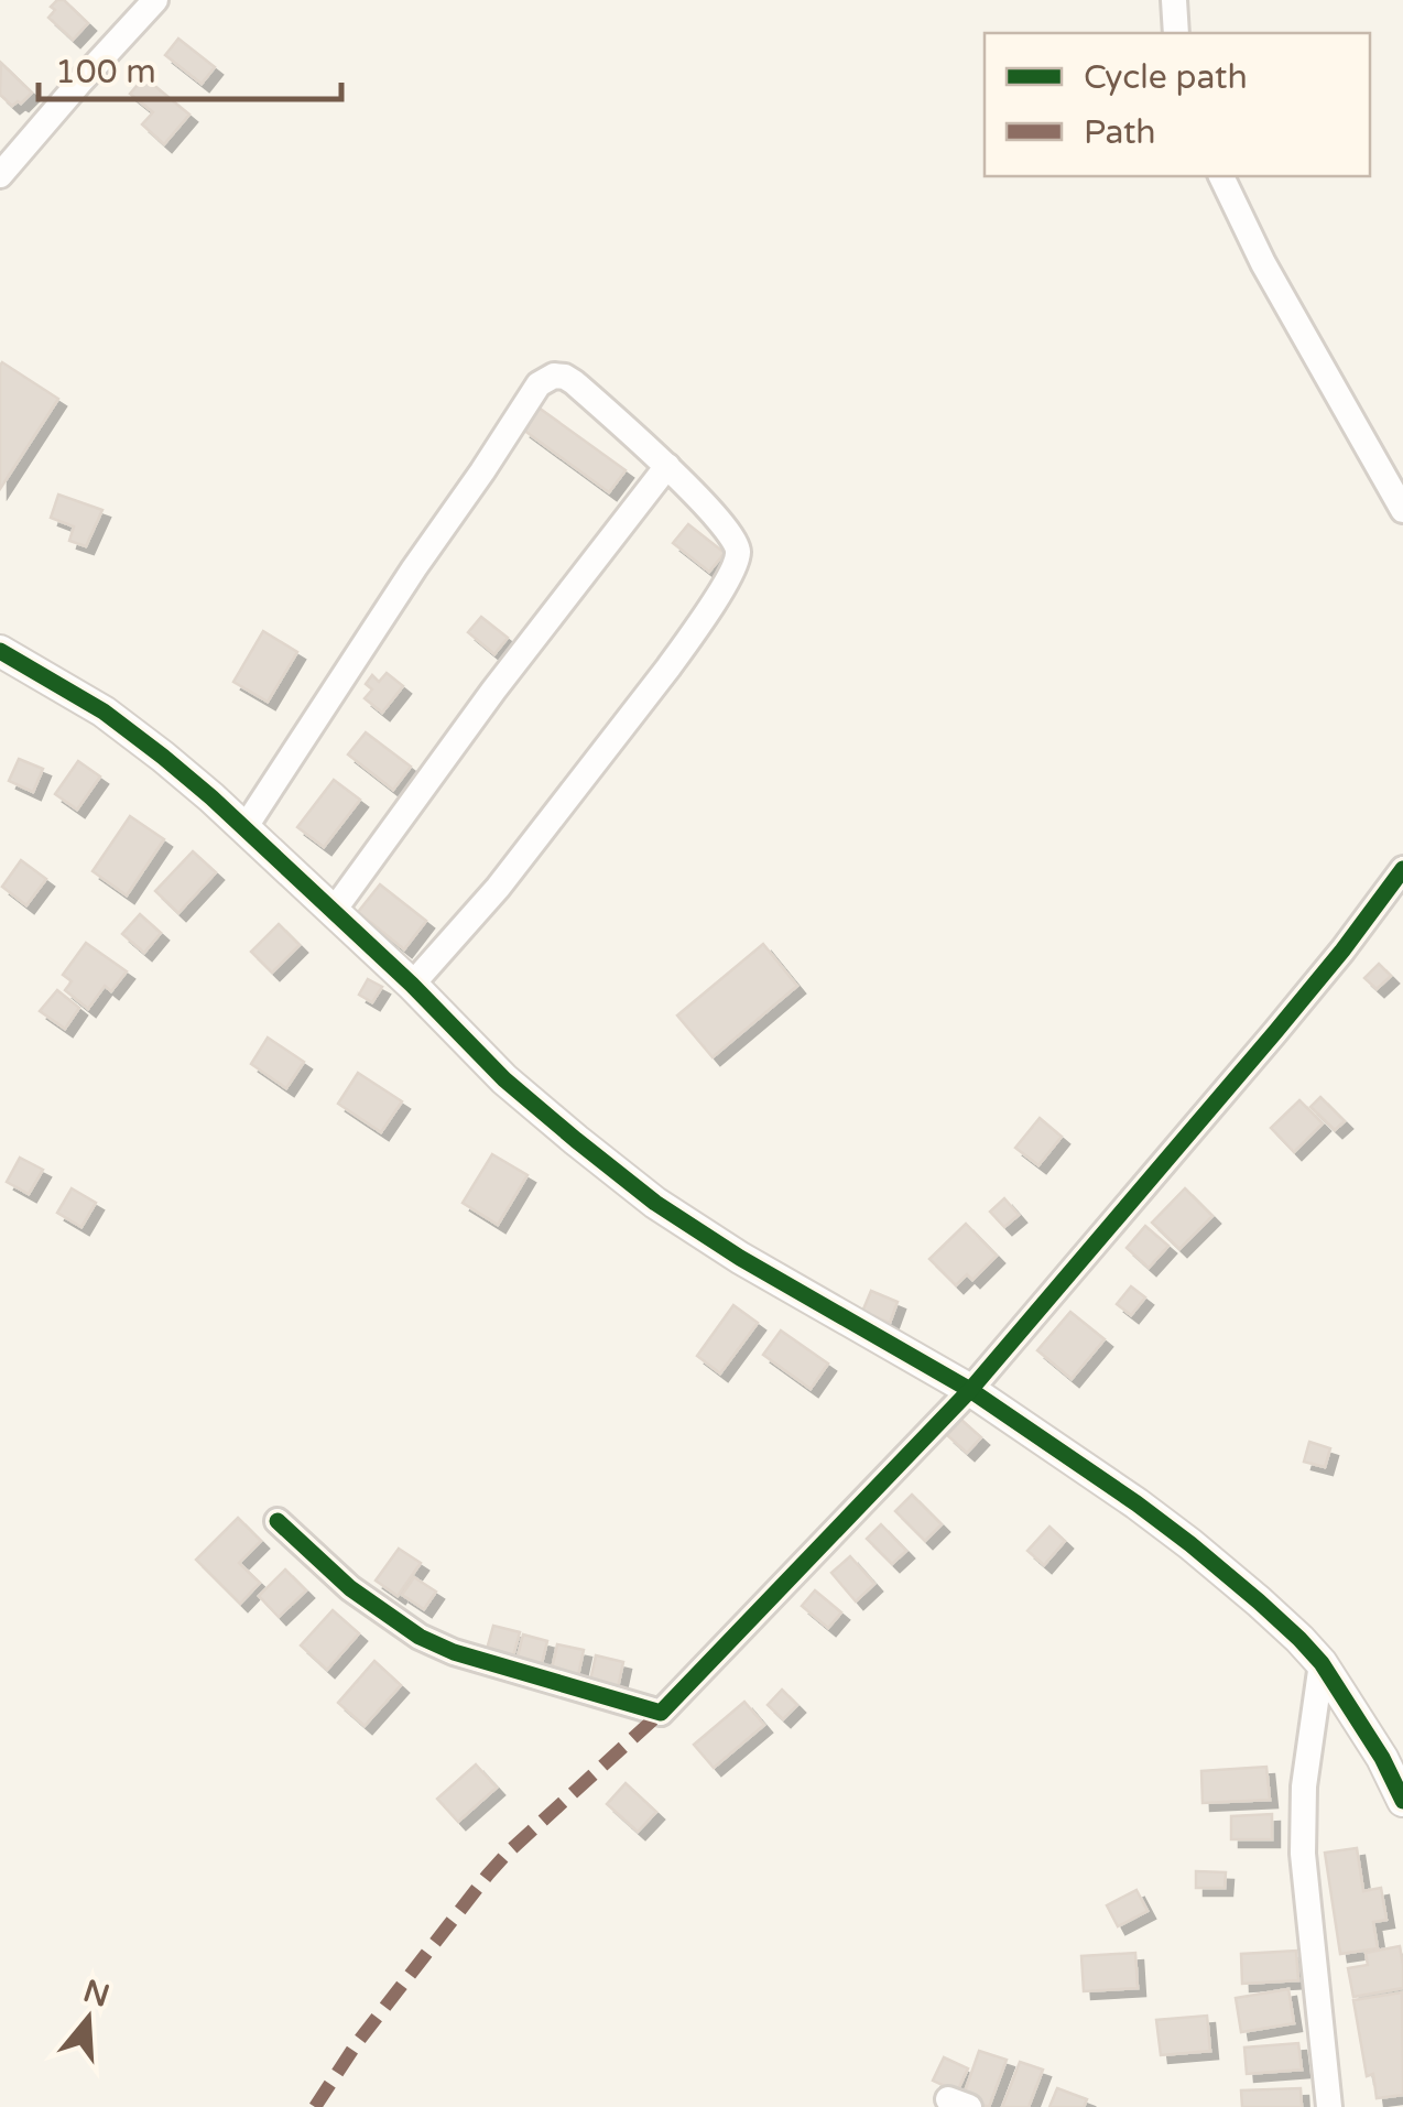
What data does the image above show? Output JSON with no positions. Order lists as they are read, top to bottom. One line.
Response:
{"legend":["Cycle path","Path"],"scale_bar":"100 m","north":"top"}
